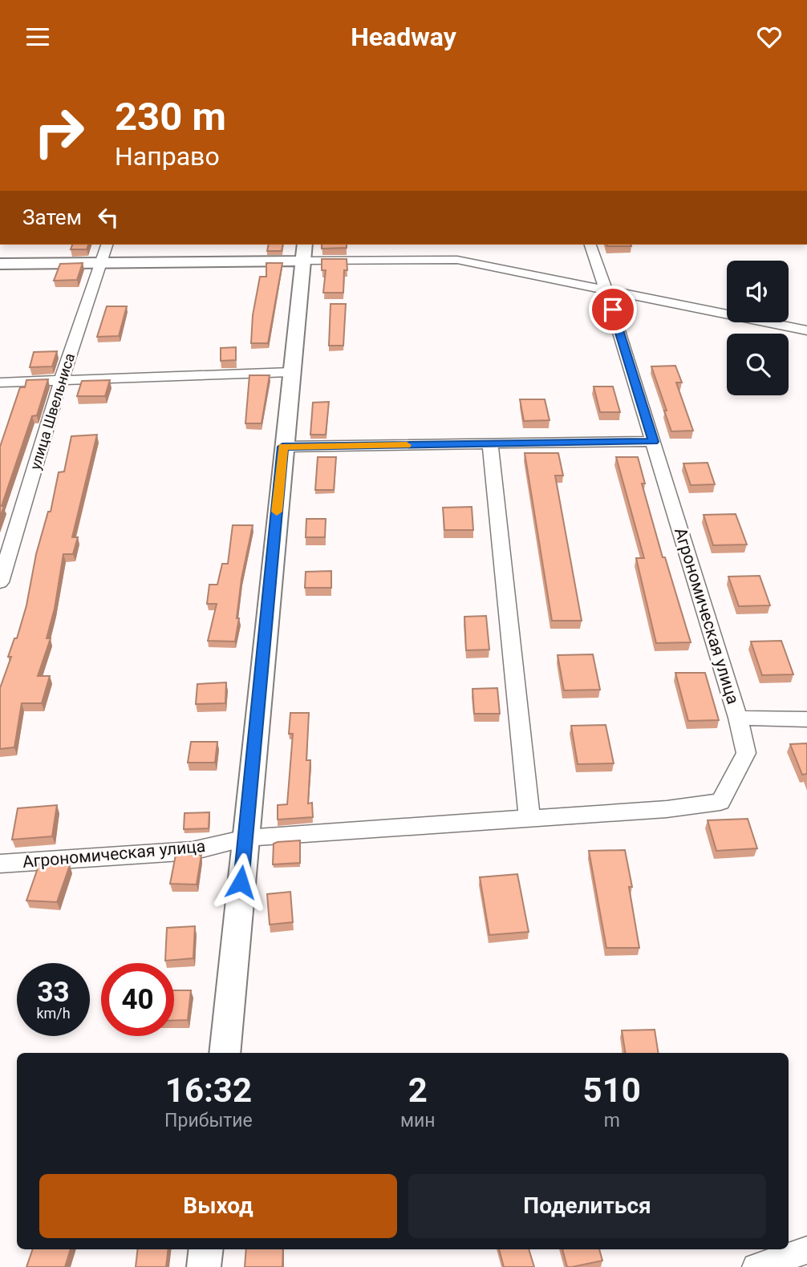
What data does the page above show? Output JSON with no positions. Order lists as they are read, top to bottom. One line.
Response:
{"streets":{"street":["улица Швельниса","Агрономическая улица"]},"page":{"header":"Headway","turn":["230 m","Направо"],"then":"Затем","speed":"33 km/h","limit":"40","eta":["16:32","Прибытие","2","мин","510","m"],"buttons":["Выход","Поделиться"]}}
